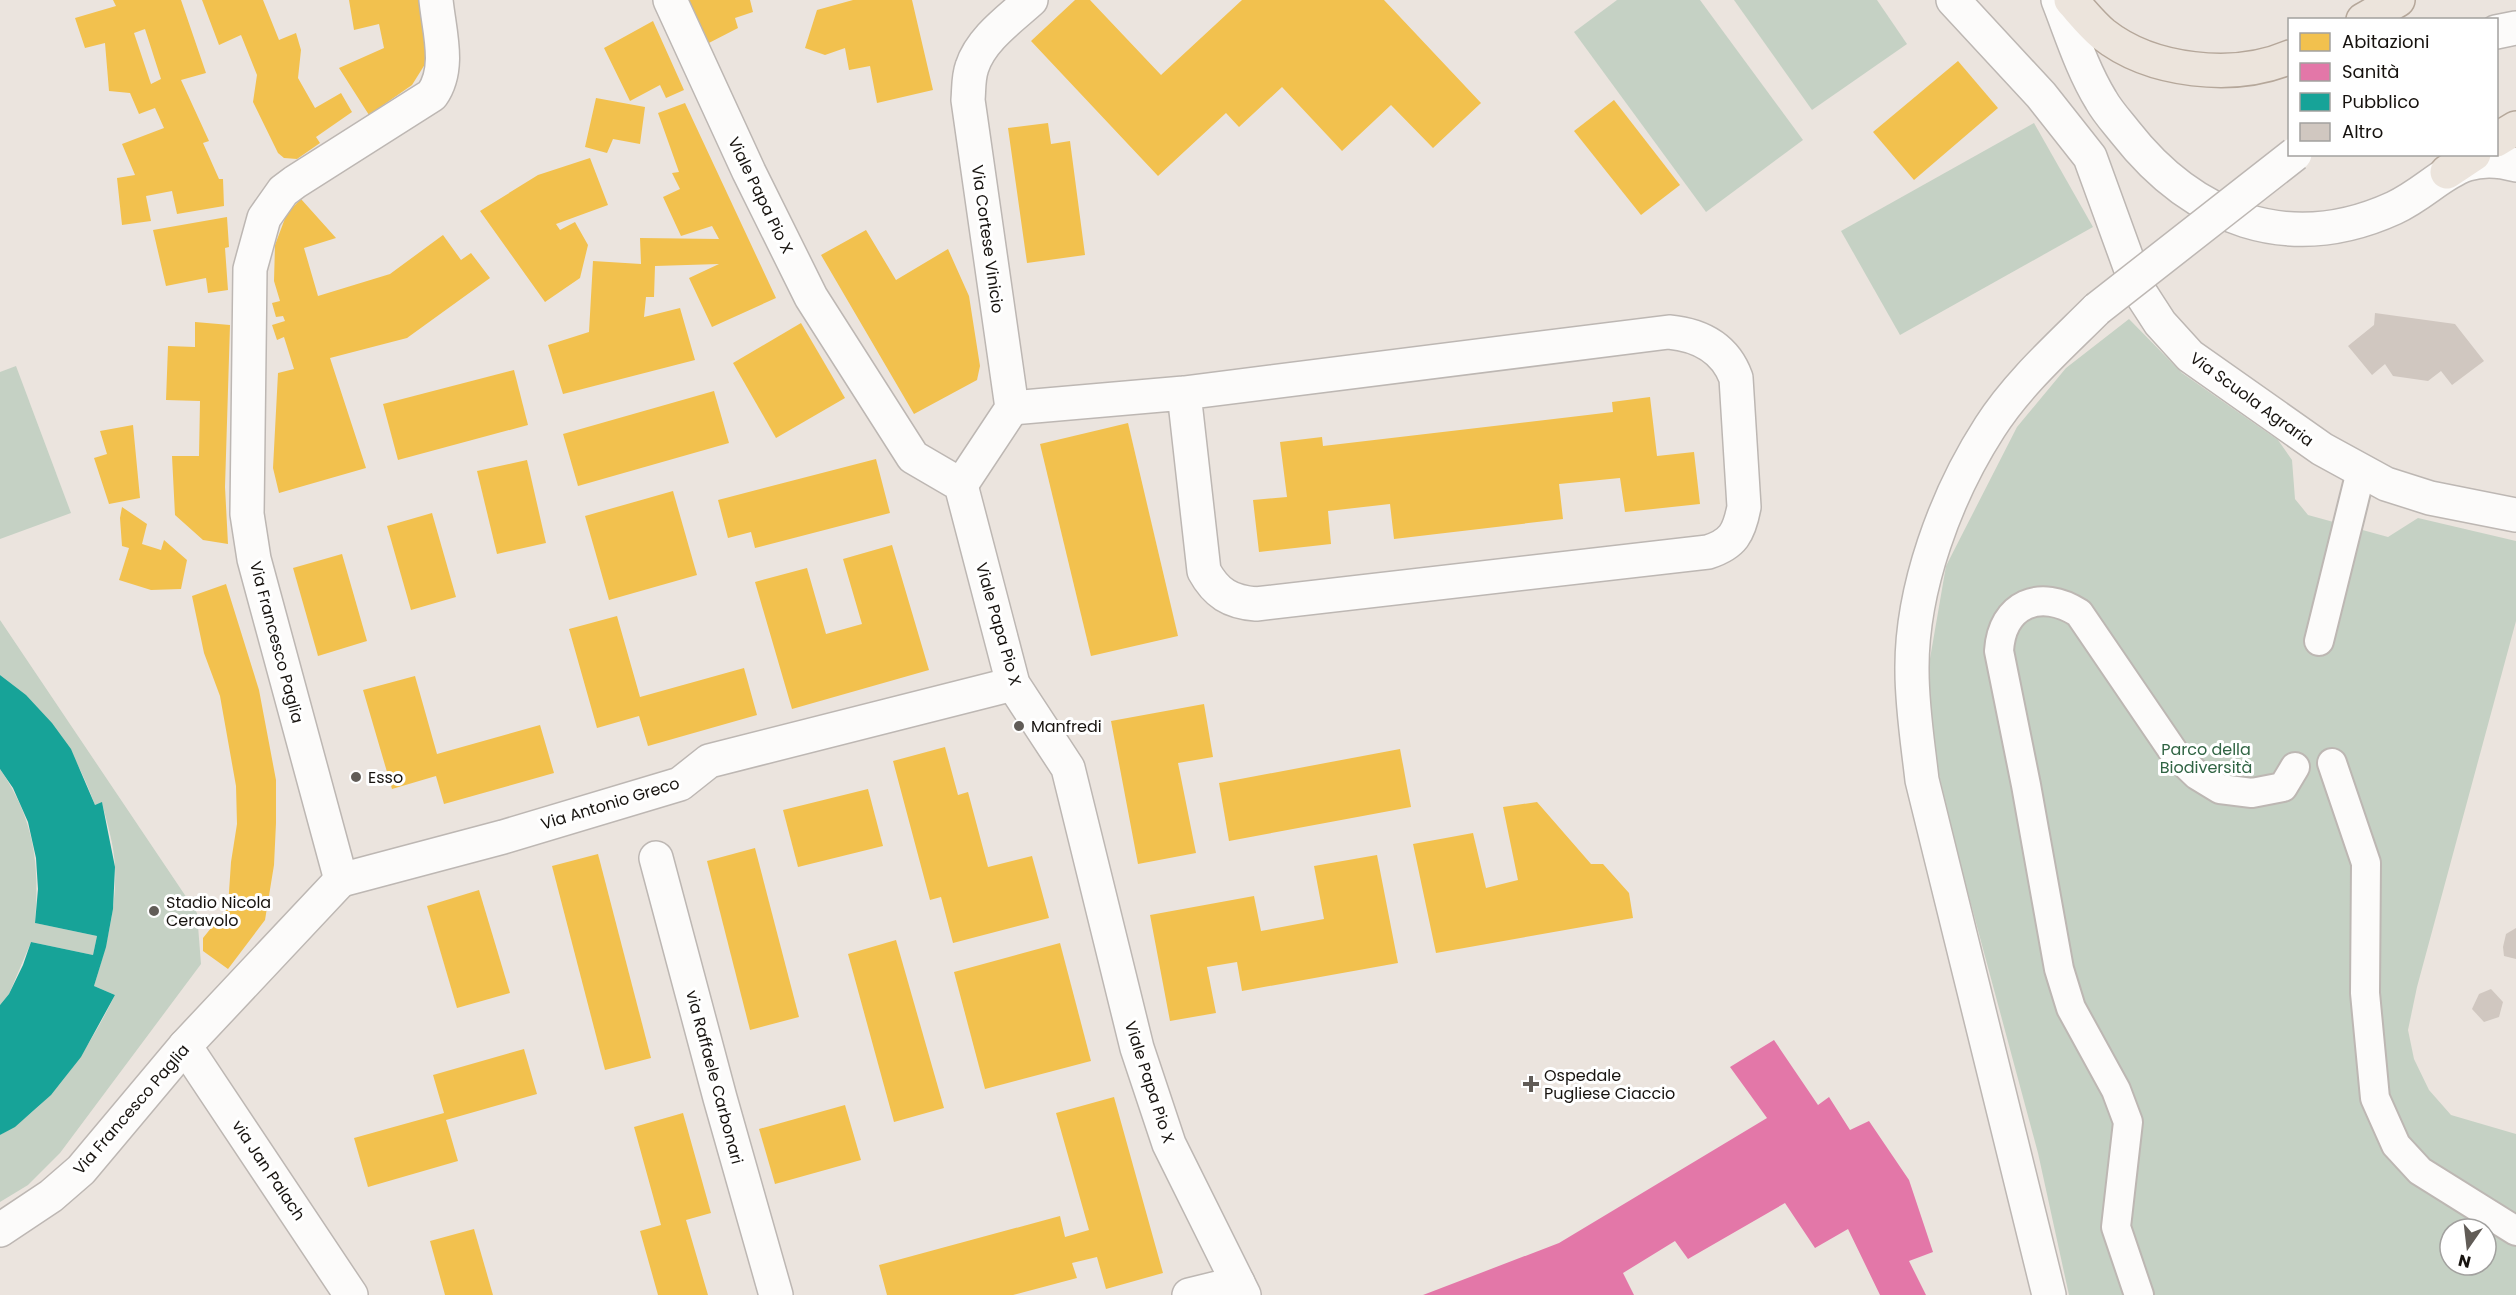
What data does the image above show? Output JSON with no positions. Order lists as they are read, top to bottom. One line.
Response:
{"streets":{"street":["Viale Papa Pio X","Via Cortese Vinicio","Via Scuola Agraria","Via Francesco Paglia","Via Antonio Greco","via Raffaele Carbonari","via Jan Palach"]},"crossings":[["Viale Papa Pio X","Via Antonio Greco"],["Via Francesco Paglia","Via Antonio Greco"],["Via Francesco Paglia","via Jan Palach"]],"parks":["Parco della Biodiversità"],"places":{"other":["Manfredi","Esso","Stadio Nicola Ceravolo"],"health":["Ospedale Pugliese Ciaccio"]},"legend":["Abitazioni","Sanità","Pubblico","Altro"],"north":"bottom"}
